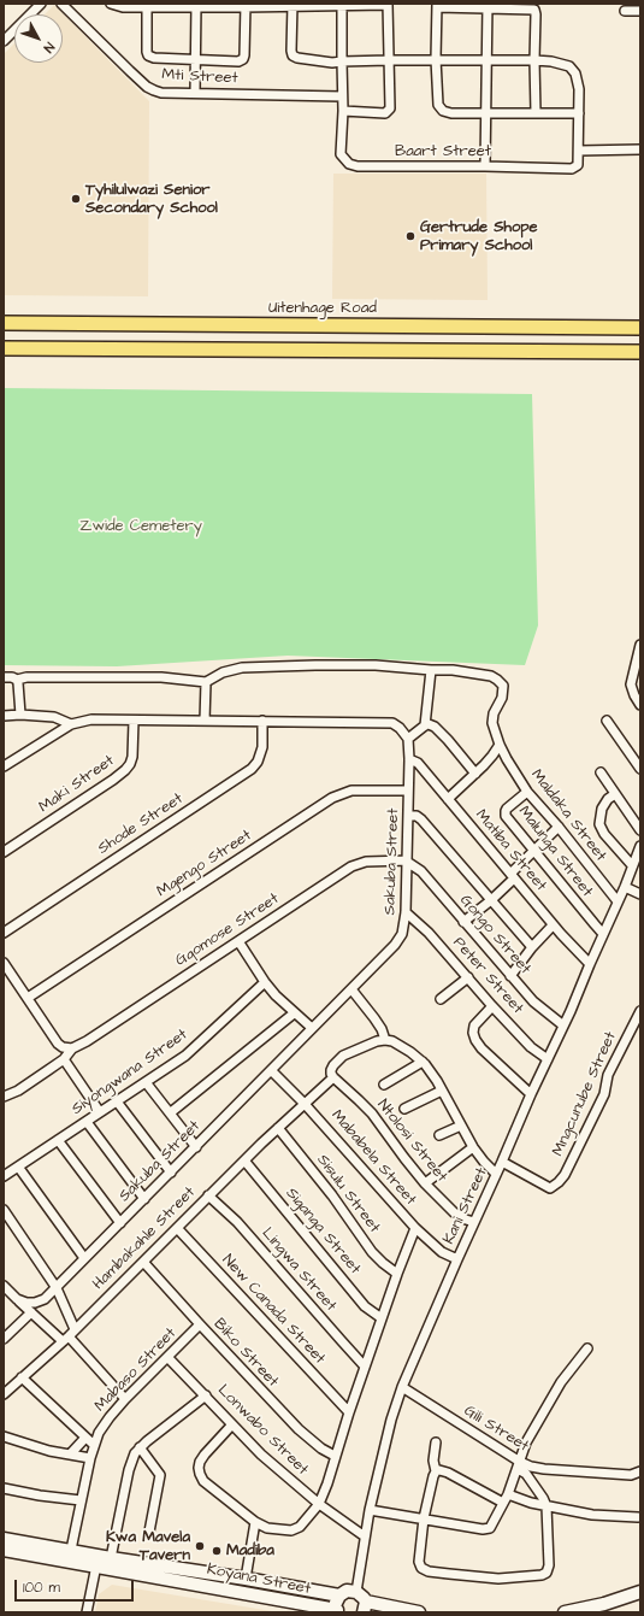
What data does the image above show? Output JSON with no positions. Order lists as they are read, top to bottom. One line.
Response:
{"streets":{"main road":["Uitenhage Road","Koyana Street"],"street":["Mti Street","Baart Street","Maki Street","Maldaka Street","Shode Street","Matiba Street","Malunga Street","Sakuba Street","Mgengo Street","Gqomose Street","Gongo Street","Peter Street","Siyongwana Street","Mngcunube Street","Ntolosi Street","Mababela Street","Sisulu Street","Kani Street","Siganga Street","Hambakahle Street","Lingwa Street","New Canada Street","Biko Street","Mabaso Street","Gili Street","Lonwabo Street"]},"crossings":[["Mti Street","Baart Street"],["Maldaka Street","Malunga Street"],["Maldaka Street","Kani Street"],["Matiba Street","Sakuba Street"],["Matiba Street","Kani Street"],["Malunga Street","Kani Street"],["Sakuba Street","Mgengo Street"],["Sakuba Street","Gqomose Street"],["Sakuba Street","Gongo Street"],["Sakuba Street","Peter Street"],["Sakuba Street","Mababela Street"],["Gqomose Street","Gongo Street"],["Gongo Street","Kani Street"],["Peter Street","Kani Street"],["Mngcunube Street","Kani Street"],["Ntolosi Street","Kani Street"],["Ntolosi Street","Hambakahle Street"],["Mababela Street","Kani Street"],["Mababela Street","Hambakahle Street"],["Sisulu Street","Hambakahle Street"],["Kani Street","Gili Street"],["Kani Street","Lonwabo Street"],["Siganga Street","Hambakahle Street"],["Hambakahle Street","Lingwa Street"],["Hambakahle Street","New Canada Street"],["Hambakahle Street","Biko Street"],["Biko Street","Mabaso Street"],["Mabaso Street","Lonwabo Street"],["Mabaso Street","Koyana Street"]],"parks":["Zwide Cemetery"],"places":["Tyhilulwazi Senior Secondary School","Gertrude Shope Primary School","Kwa Mavela Tavern","Madiba"],"scale_bar":"100 m","north":"bottom right"}
